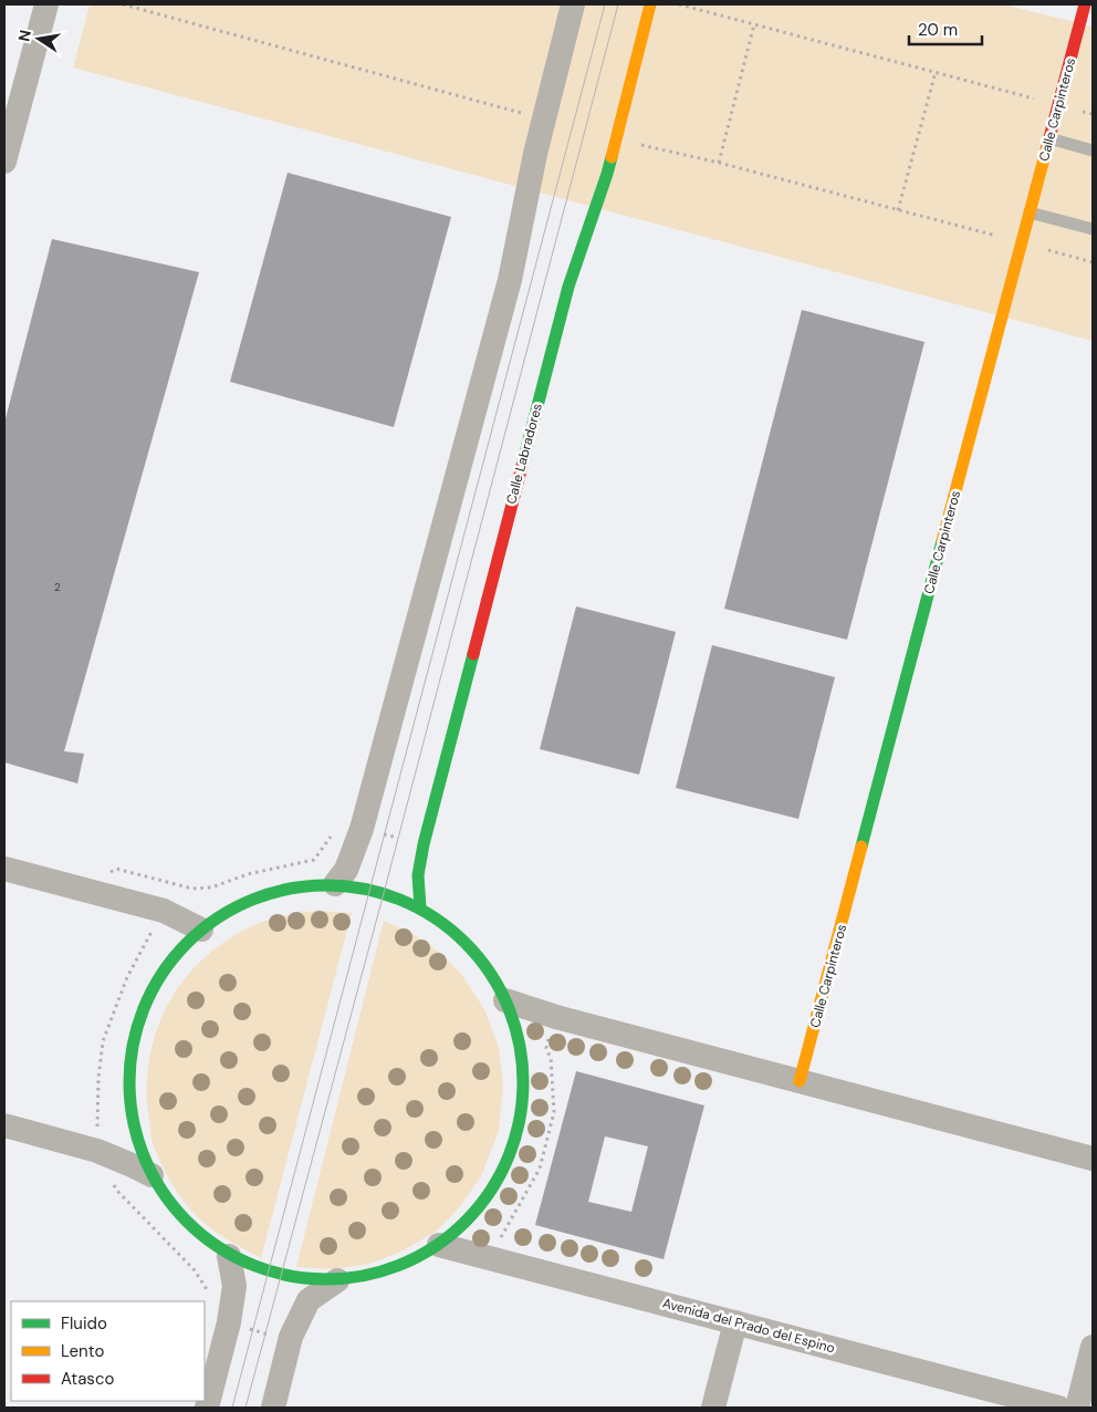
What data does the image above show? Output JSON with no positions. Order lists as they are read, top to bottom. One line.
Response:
{"streets":{"street":["Calle Carpinteros","Calle Labradores","Avenida del Prado del Espino"]},"house_numbers":["2"],"legend":["Fluido","Lento","Atasco"],"scale_bar":"20 m","north":"left"}
